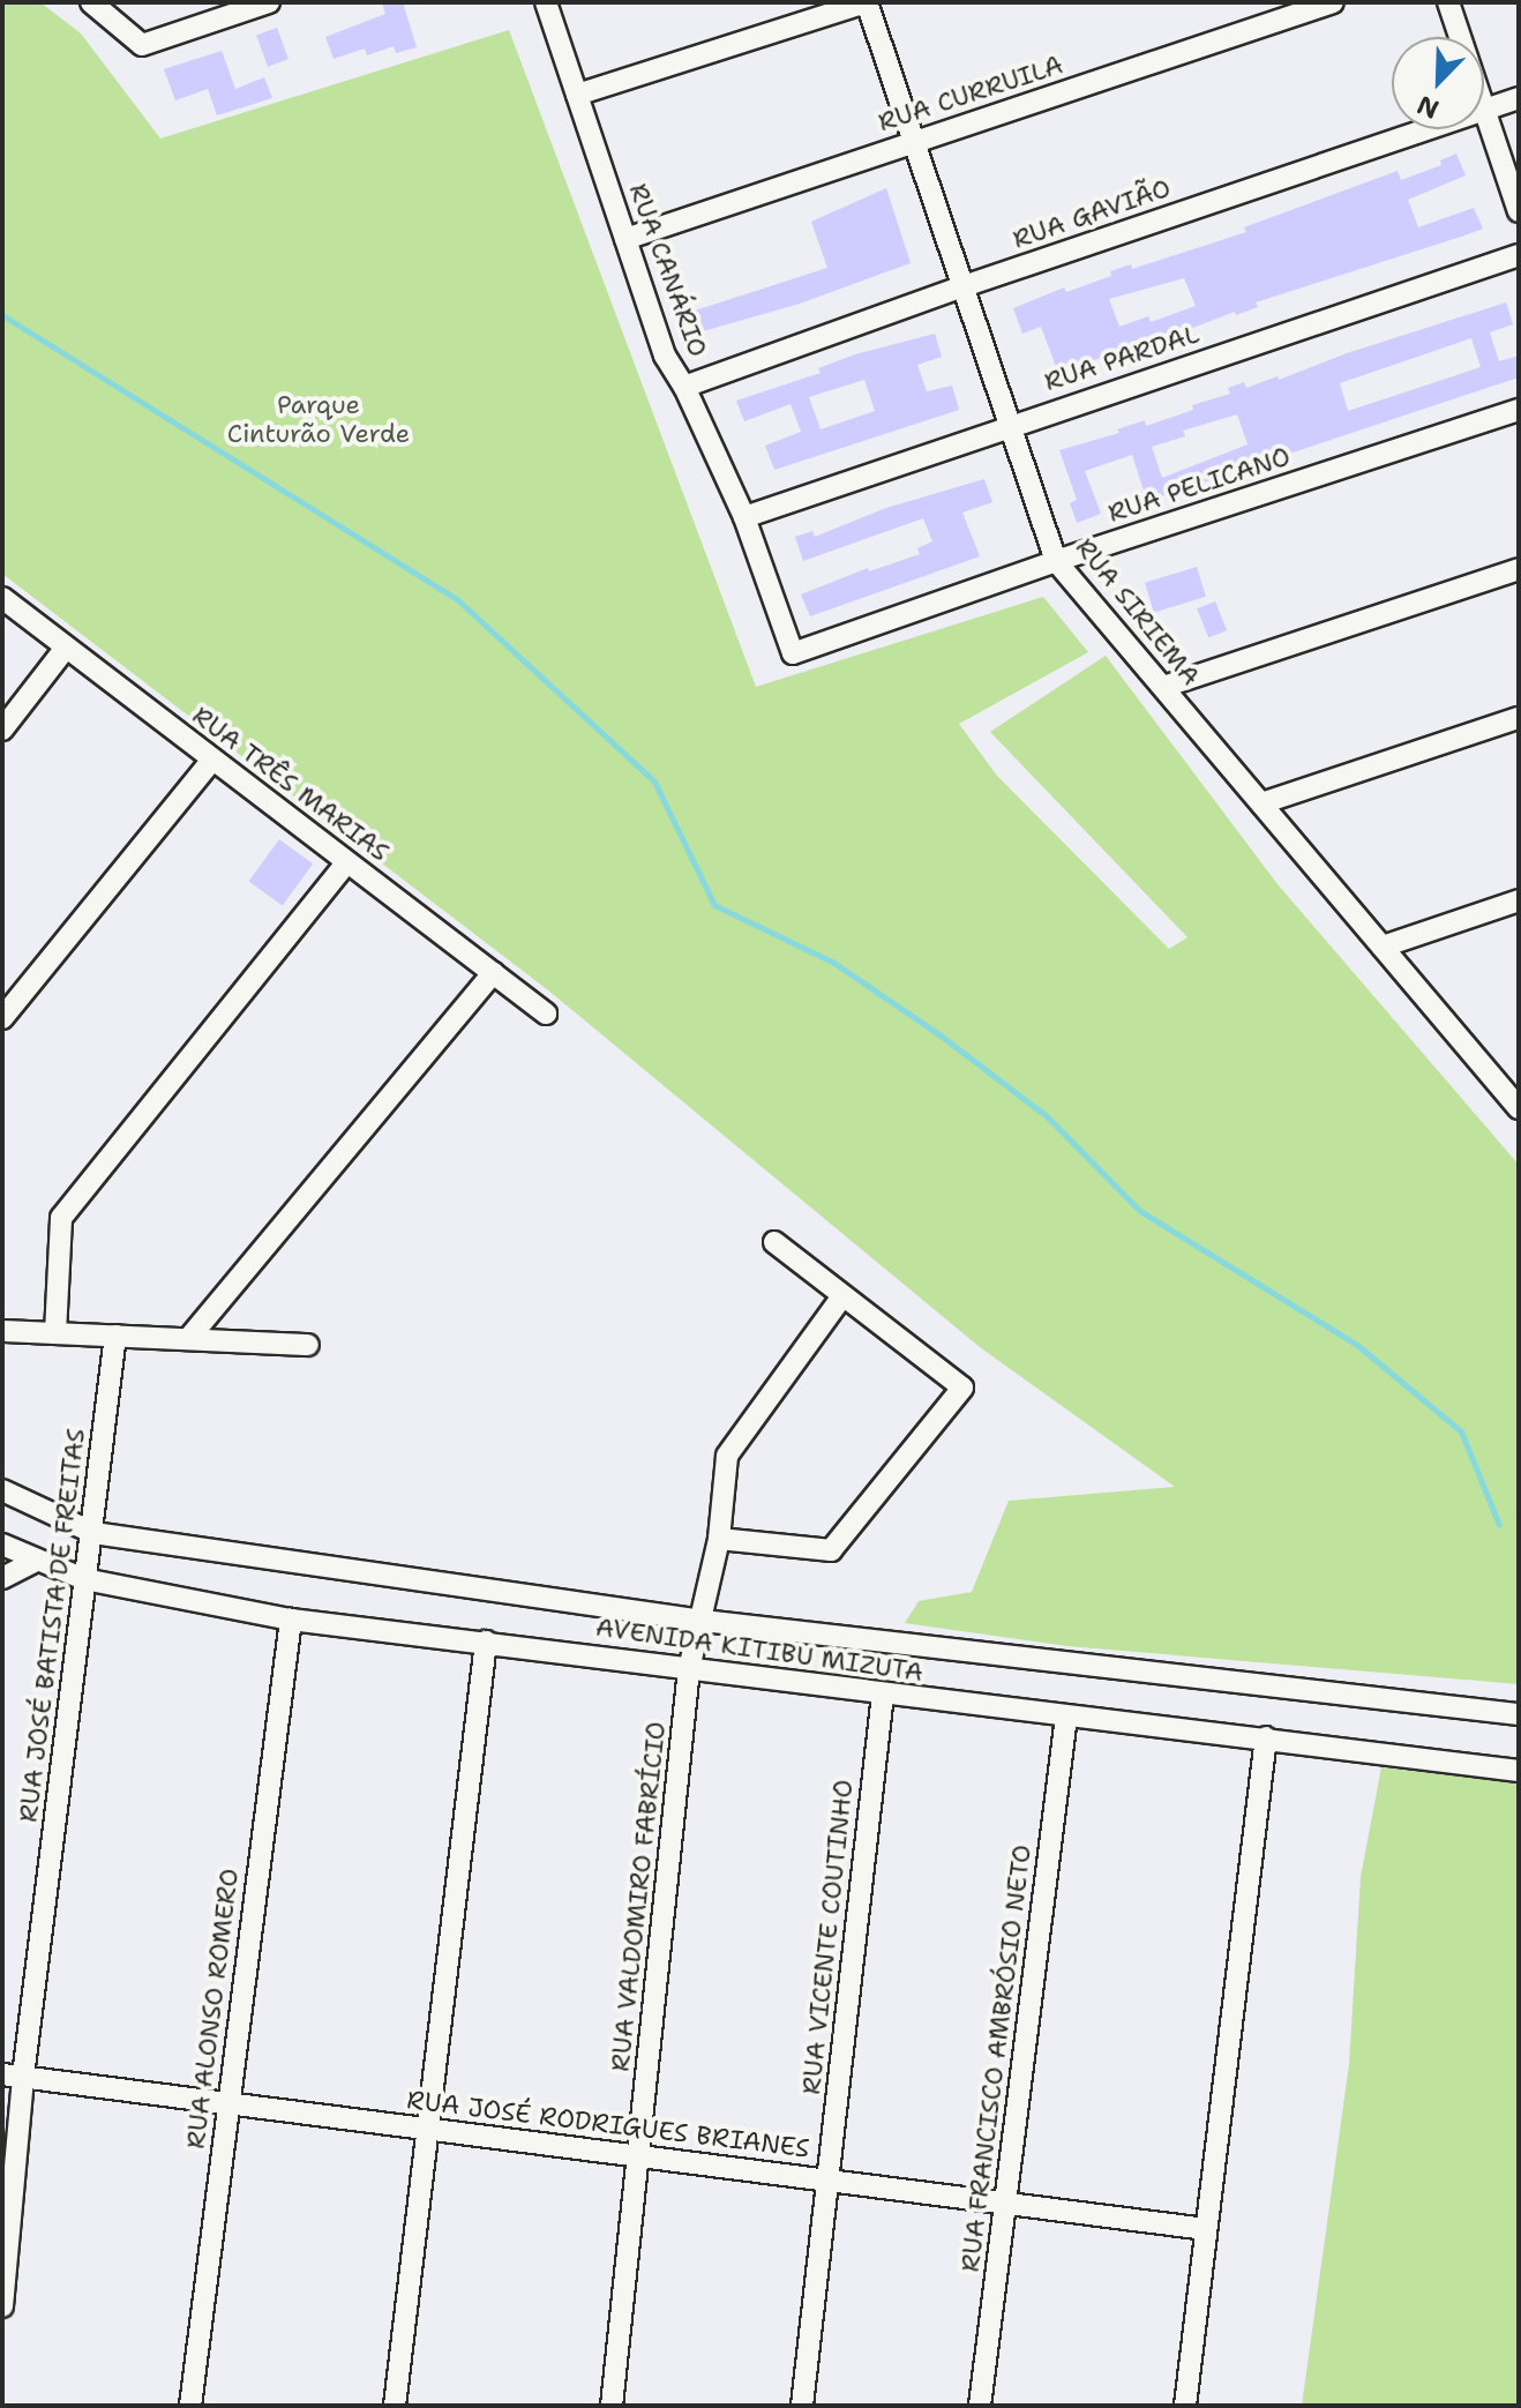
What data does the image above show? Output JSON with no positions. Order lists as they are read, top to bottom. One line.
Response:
{"streets":{"street":["RUA CURRUILA","RUA GAVIÃO","RUA CANÁRIO","RUA PARDAL","RUA PELICANO","RUA SIRIEMA","RUA TRÊS MARIAS","RUA JOSÉ BATISTA DE FREITAS","AVENIDA KITIBU MIZUTA","RUA VALDOMIRO FABRÍCIO","RUA VICENTE COUTINHO","RUA ALONSO ROMERO","RUA FRANCISCO AMBRÓSIO NETO","RUA JOSÉ RODRIGUES BRIANES"]},"crossings":[["RUA CURRUILA","RUA CANÁRIO"],["RUA CURRUILA","RUA SIRIEMA"],["RUA GAVIÃO","RUA CANÁRIO"],["RUA GAVIÃO","RUA SIRIEMA"],["RUA CANÁRIO","RUA PARDAL"],["RUA CANÁRIO","RUA PELICANO"],["RUA PARDAL","RUA SIRIEMA"],["RUA PELICANO","RUA SIRIEMA"],["RUA JOSÉ BATISTA DE FREITAS","AVENIDA KITIBU MIZUTA"],["RUA JOSÉ BATISTA DE FREITAS","RUA JOSÉ RODRIGUES BRIANES"],["AVENIDA KITIBU MIZUTA","RUA VALDOMIRO FABRÍCIO"],["AVENIDA KITIBU MIZUTA","RUA VICENTE COUTINHO"],["AVENIDA KITIBU MIZUTA","RUA ALONSO ROMERO"],["AVENIDA KITIBU MIZUTA","RUA FRANCISCO AMBRÓSIO NETO"],["RUA VALDOMIRO FABRÍCIO","RUA JOSÉ RODRIGUES BRIANES"],["RUA VICENTE COUTINHO","RUA JOSÉ RODRIGUES BRIANES"],["RUA ALONSO ROMERO","RUA JOSÉ RODRIGUES BRIANES"],["RUA FRANCISCO AMBRÓSIO NETO","RUA JOSÉ RODRIGUES BRIANES"]],"parks":["Parque Cinturão Verde"],"north":"bottom left"}
